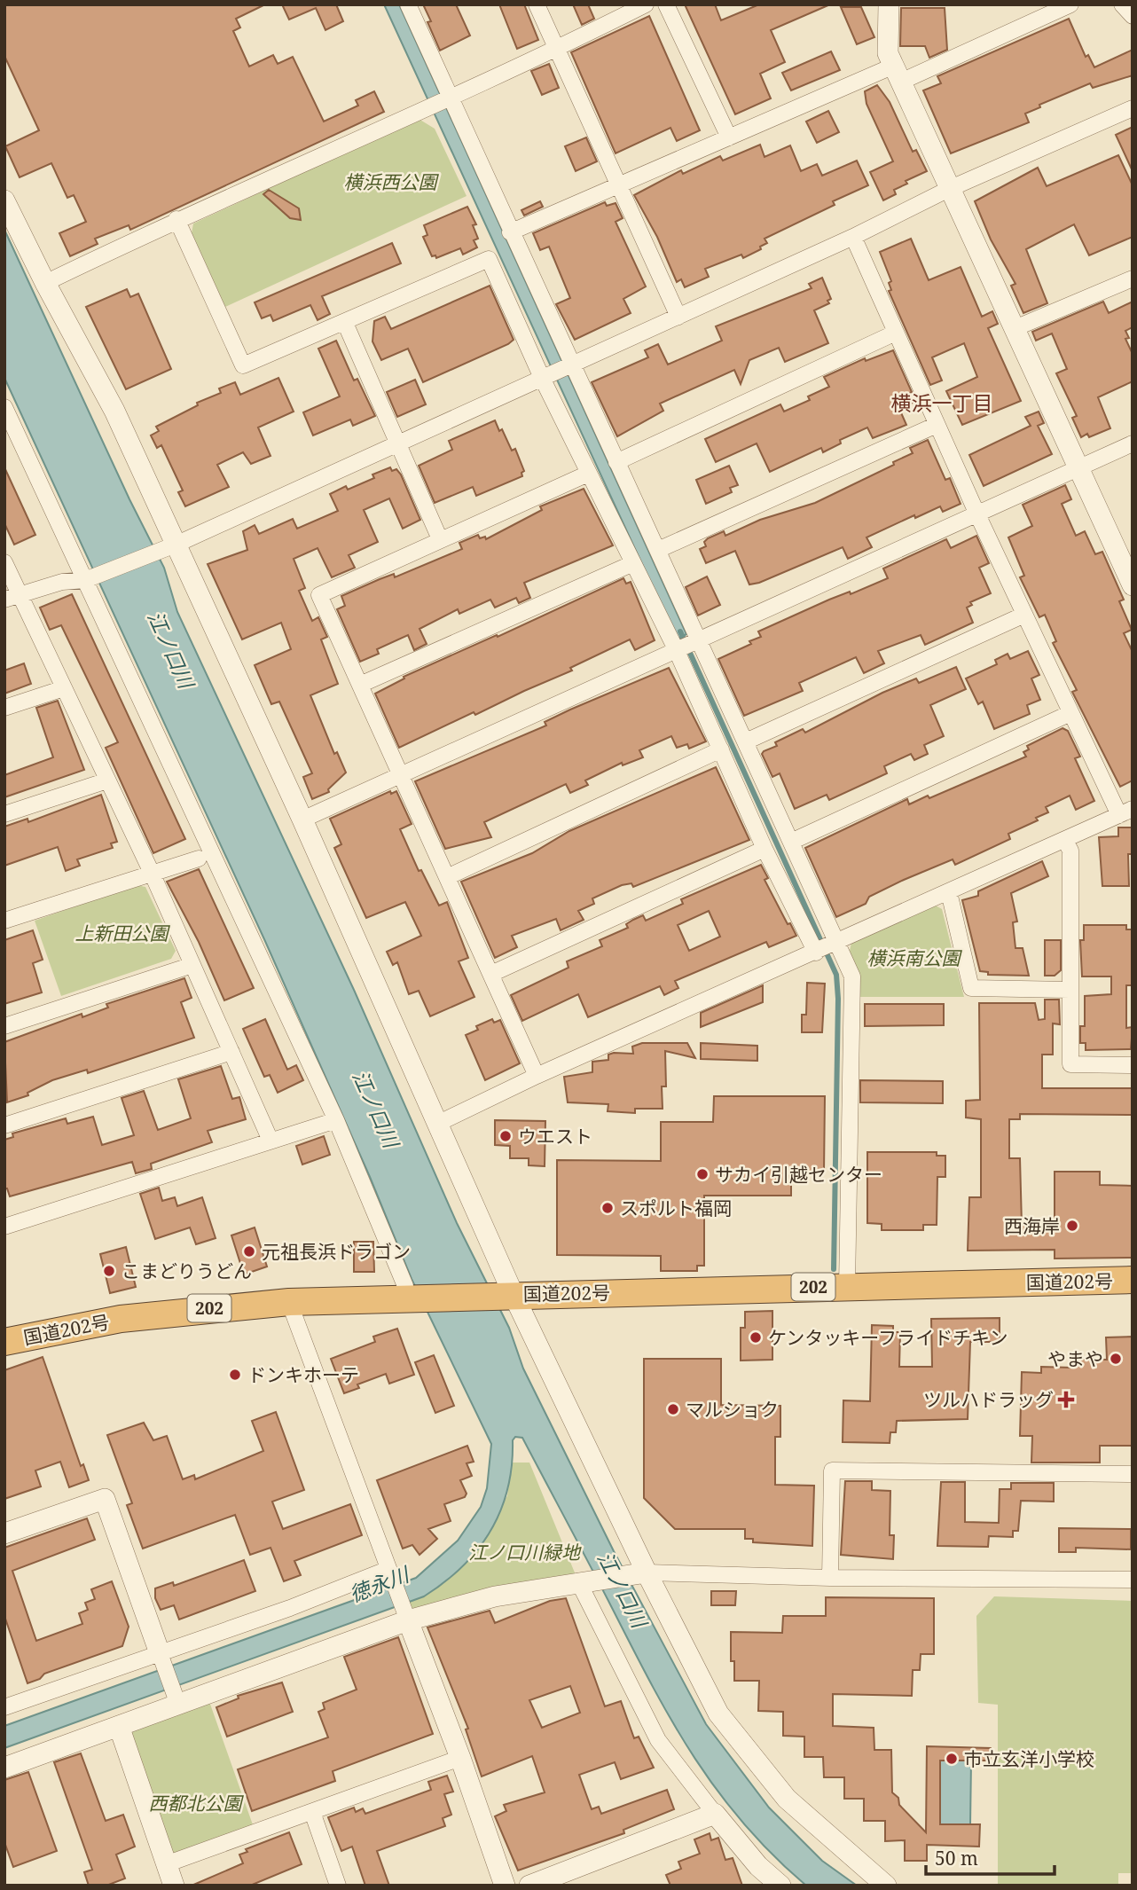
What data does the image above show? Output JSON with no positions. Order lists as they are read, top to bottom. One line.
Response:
{"streets":{"highway":["国道202号","202"]},"districts":["横浜一丁目"],"water":["江ノ口川","徳永川"],"parks":["横浜西公園","上新田公園","横浜南公園","江ノ口川緑地","西都北公園"],"places":{"other":["ウエスト","サカイ引越センター","スポルト福岡","西海岸","元祖長浜ドラゴン","こまどりうどん","ケンタッキーフライドチキン","やまや","ドンキホーテ","マルショク","市立玄洋小学校"],"health":["ツルハドラッグ"]},"scale_bar":"50 m"}
